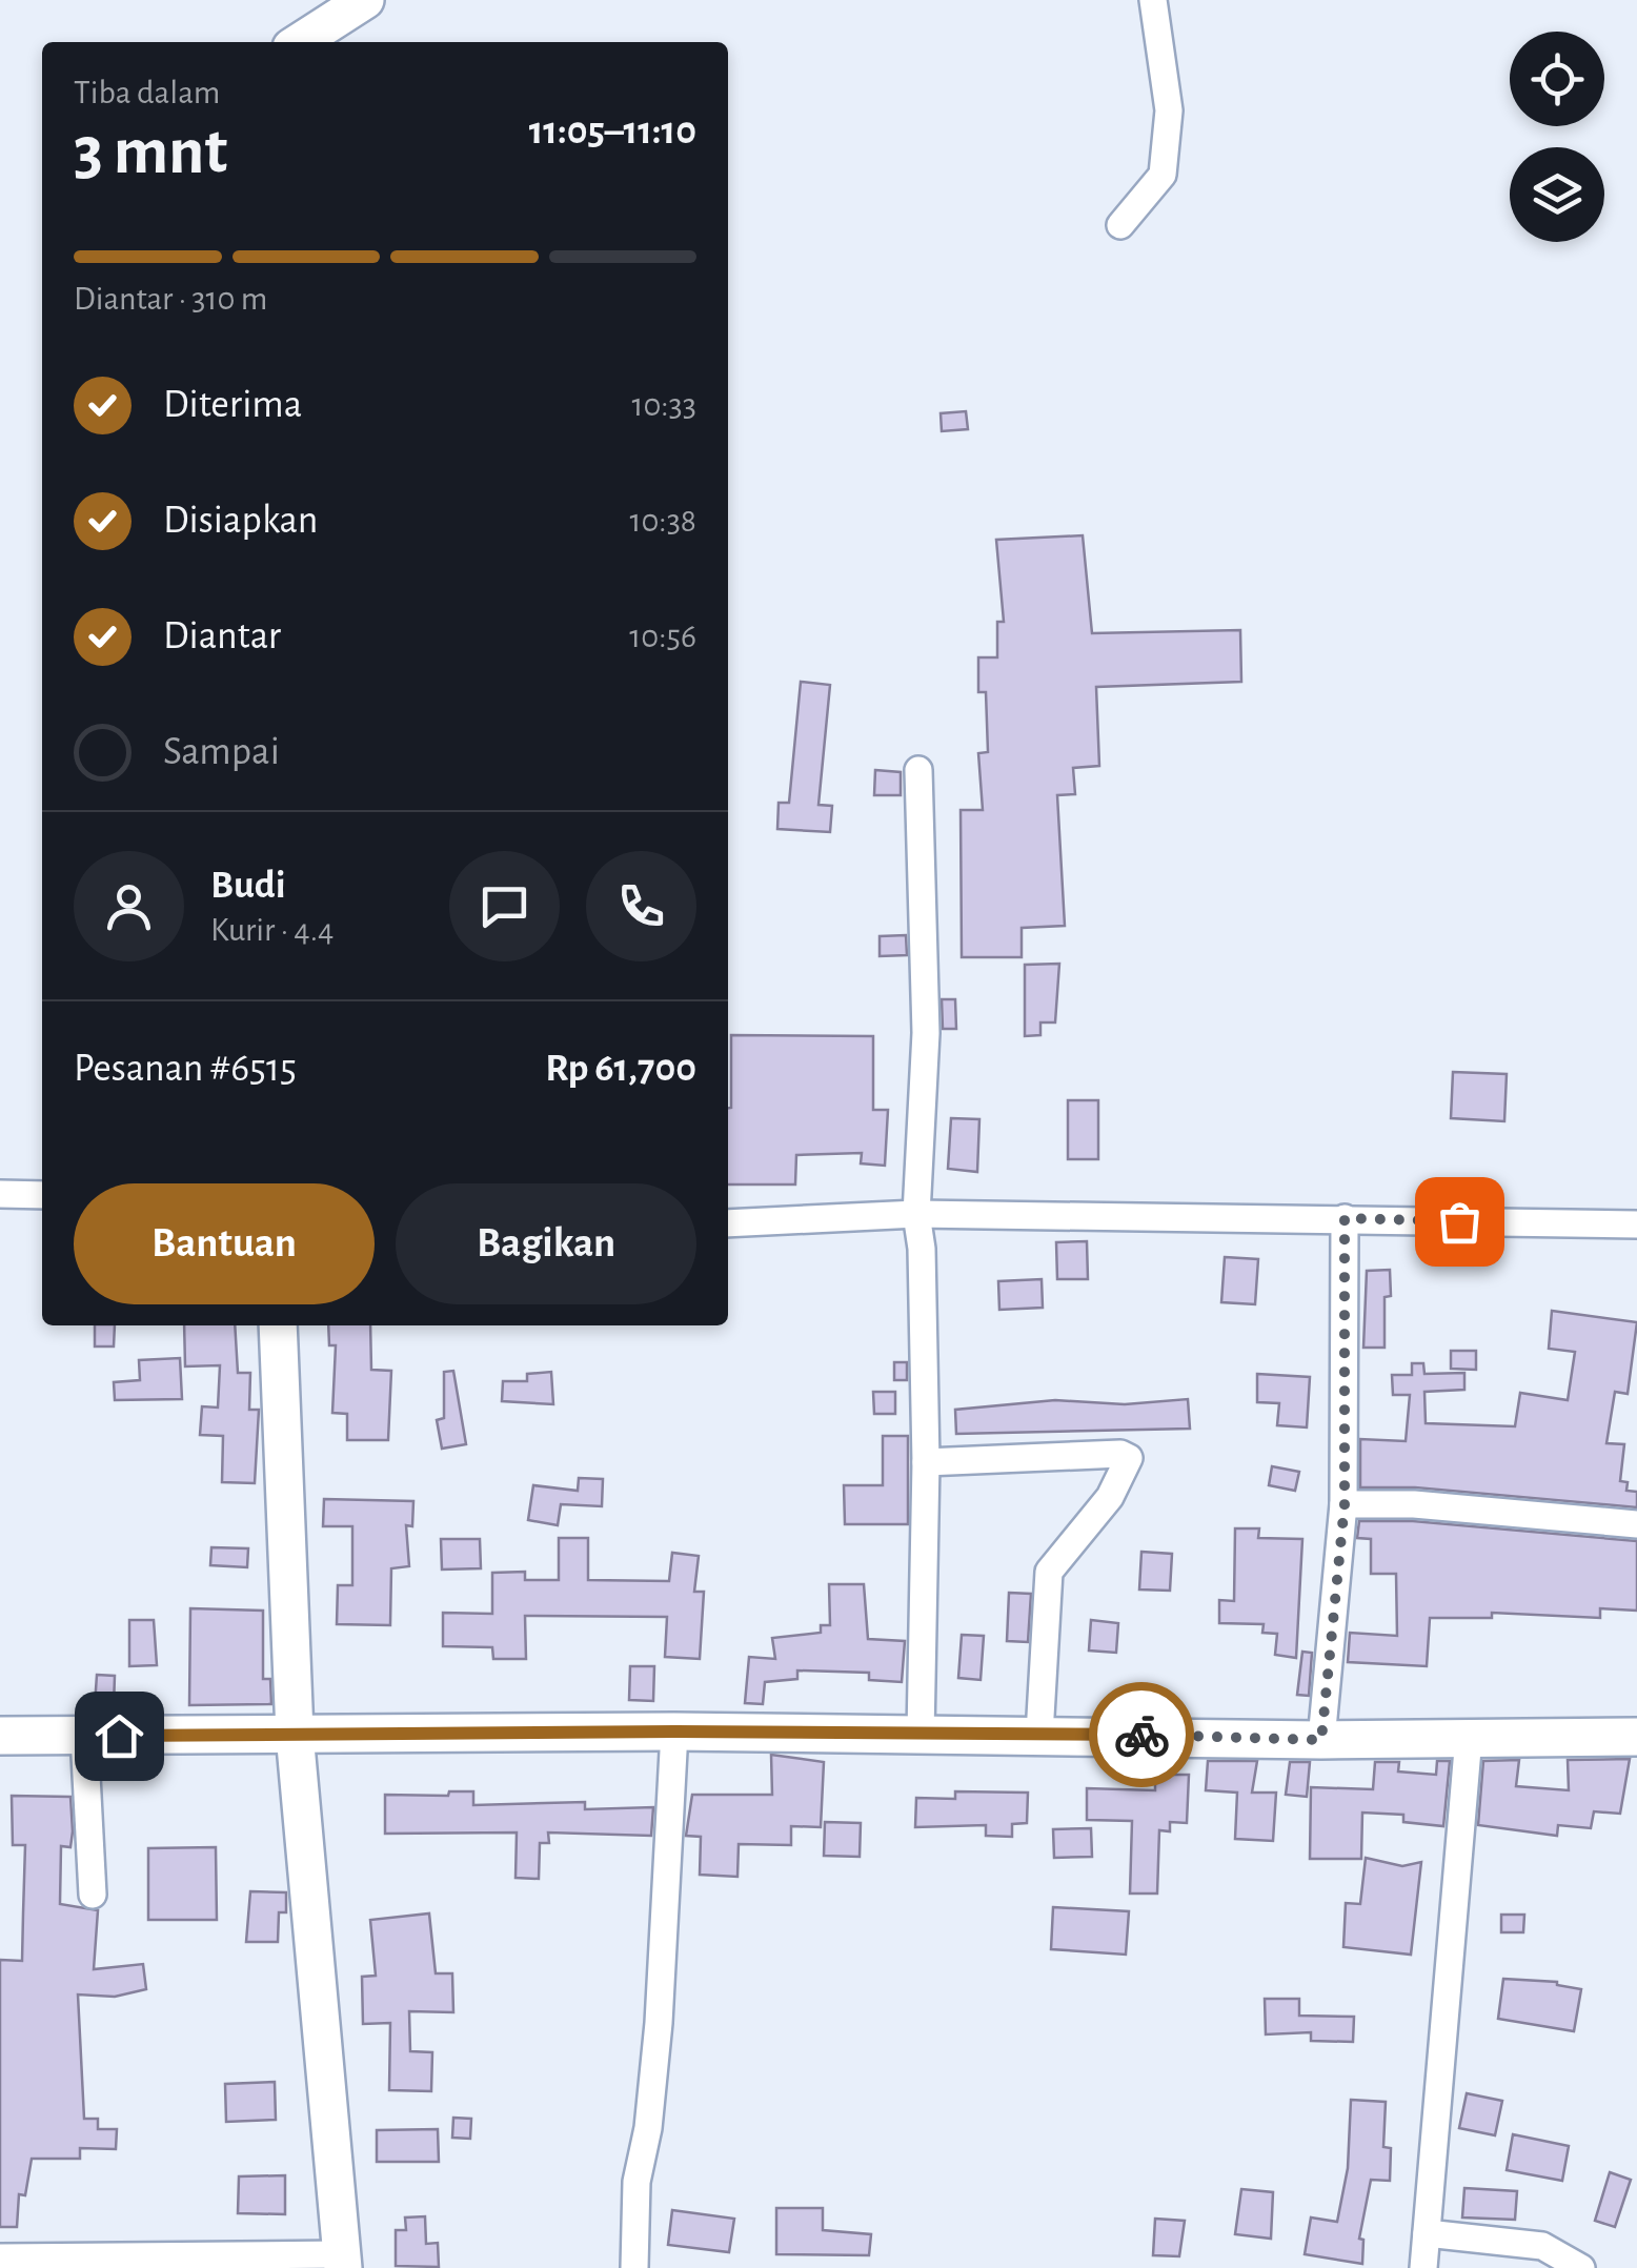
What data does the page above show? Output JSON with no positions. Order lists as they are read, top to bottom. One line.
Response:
{"page":{"heading":["3 mnt","Tiba dalam","11:05–11:10"],"panel":["Budi","Kurir · 4.4","Pesanan #6515","Rp 61,700"],"bar":"Diantar · 310 m","list":[["Diterima","10:33"],["Disiapkan","10:38"],["Diantar","10:56"],"Sampai"],"buttons":["Bantuan","Bagikan"]}}
